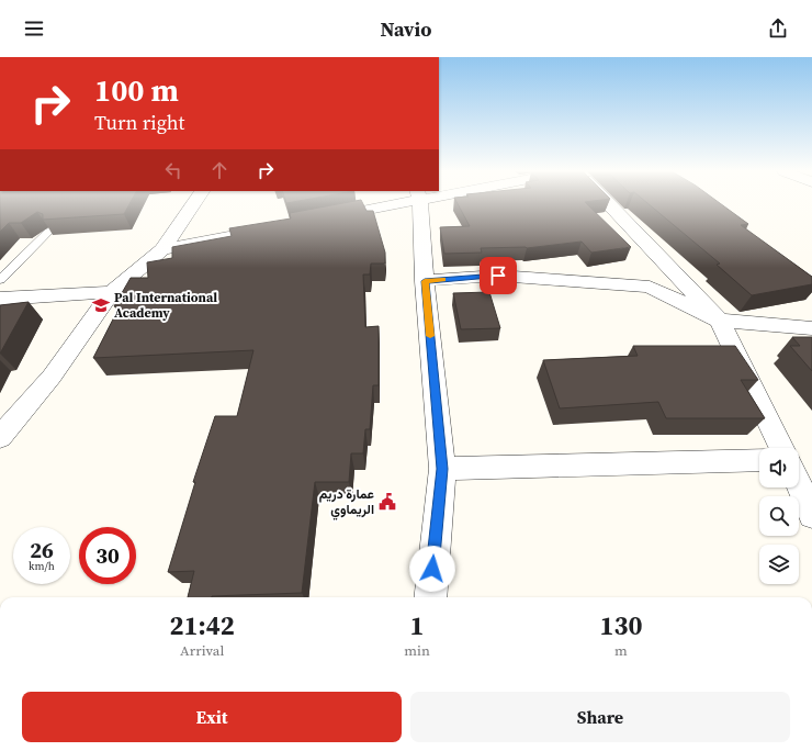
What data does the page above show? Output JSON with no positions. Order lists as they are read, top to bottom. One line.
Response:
{"places":{"school or university":["Pal International Academy"],"public building":["عمارة دريم الريماوي"]},"page":{"header":"Navio","turn":["100 m","Turn right"],"speed":"26 km/h","limit":"30","eta":["21:42","Arrival","1","min","130","m"],"buttons":["Exit","Share"]}}
